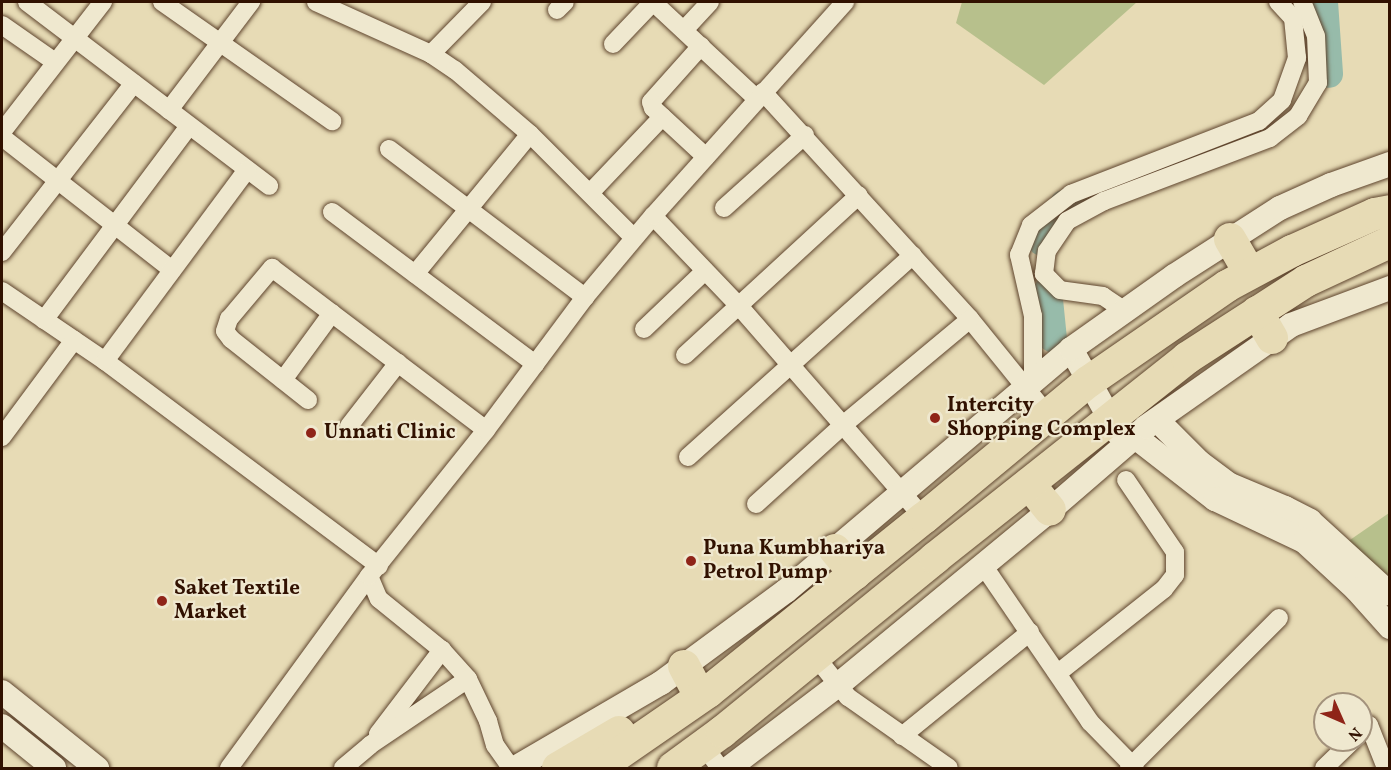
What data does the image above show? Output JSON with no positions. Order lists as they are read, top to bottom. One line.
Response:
{"places":["Intercity Shopping Complex","Unnati Clinic","Puna Kumbhariya Petrol Pump","Saket Textile Market"],"north":"bottom right"}
